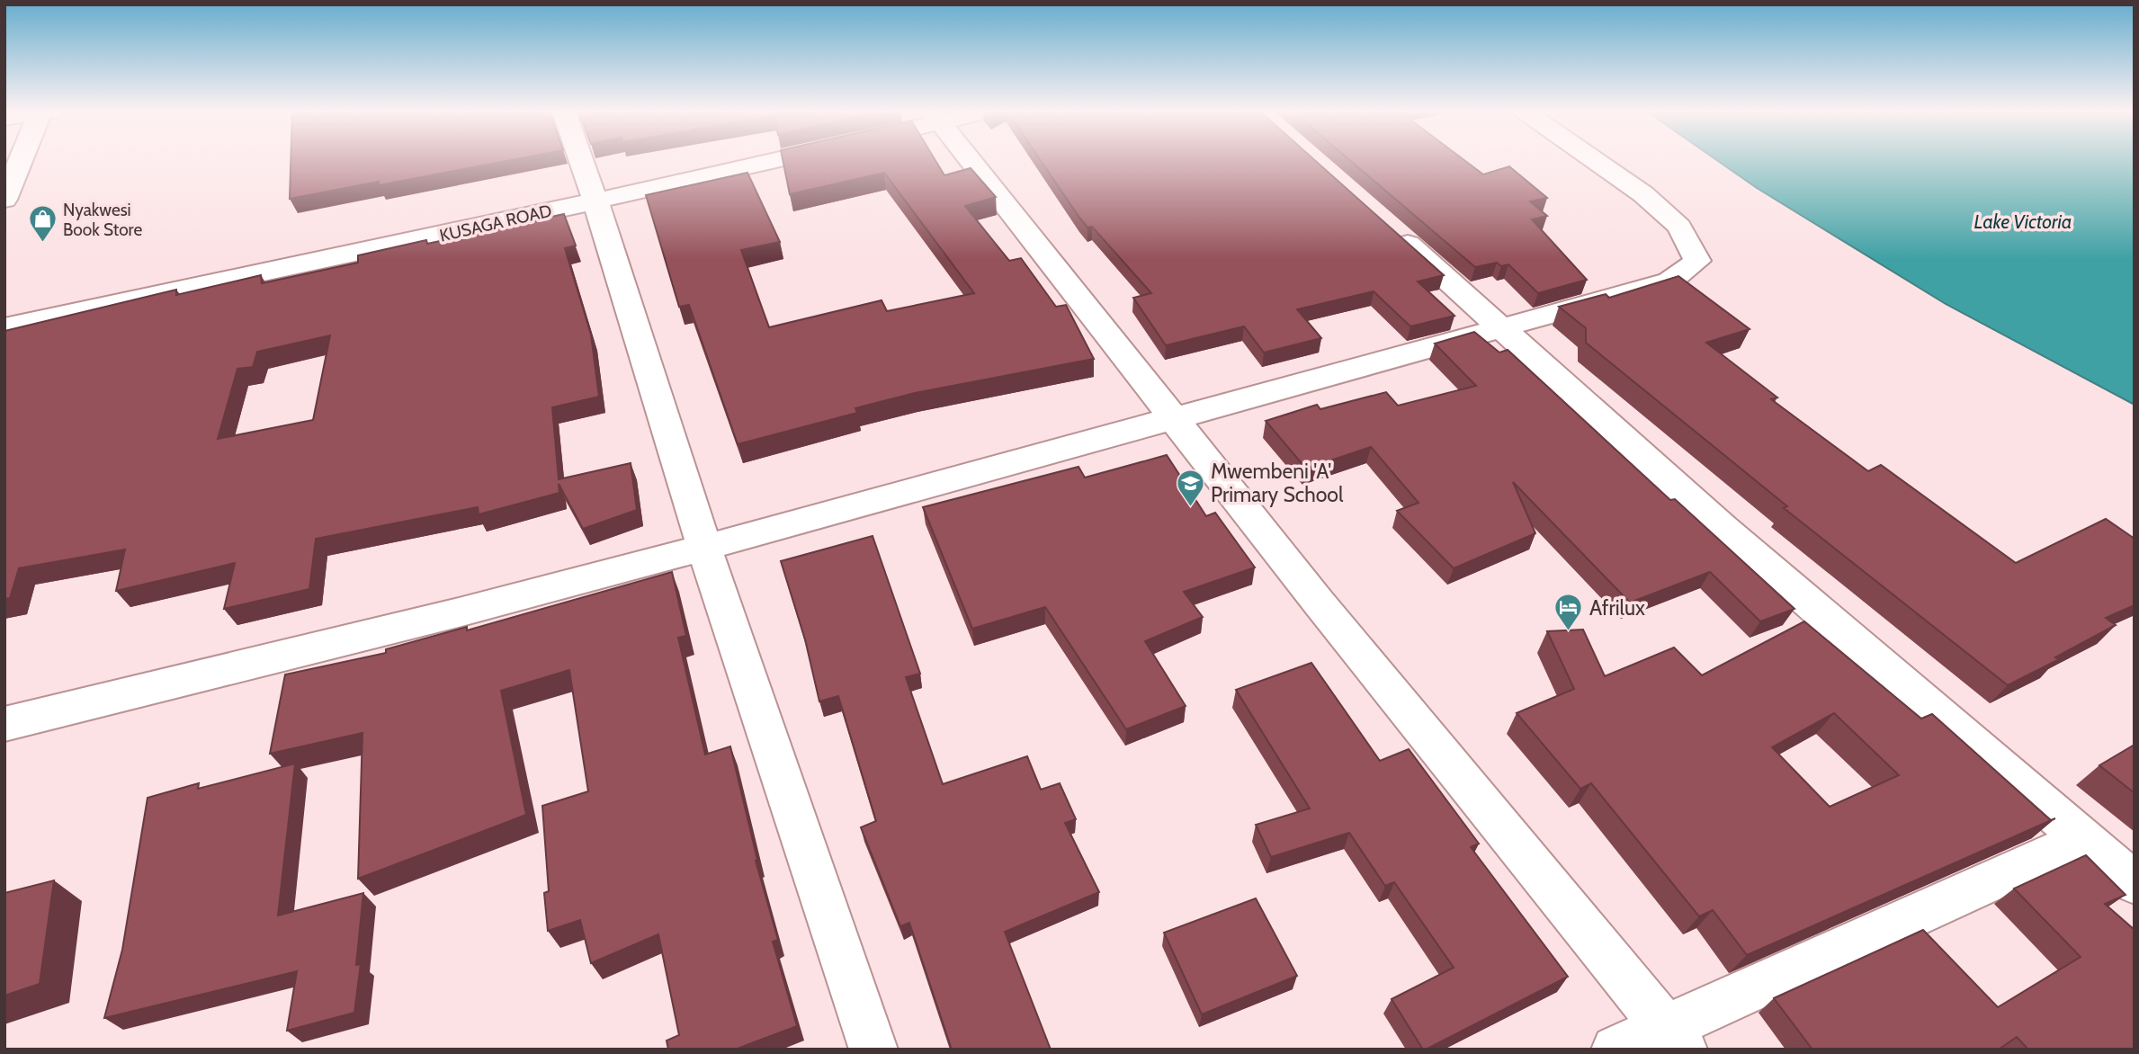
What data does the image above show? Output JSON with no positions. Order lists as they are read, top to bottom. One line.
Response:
{"streets":{"street":["KUSAGA ROAD"]},"water":["Lake Victoria"],"places":{"shop":["Nyakwesi Book Store"],"school or university":["Mwembeni 'A' Primary School"],"hotel":["Afrilux"]}}
